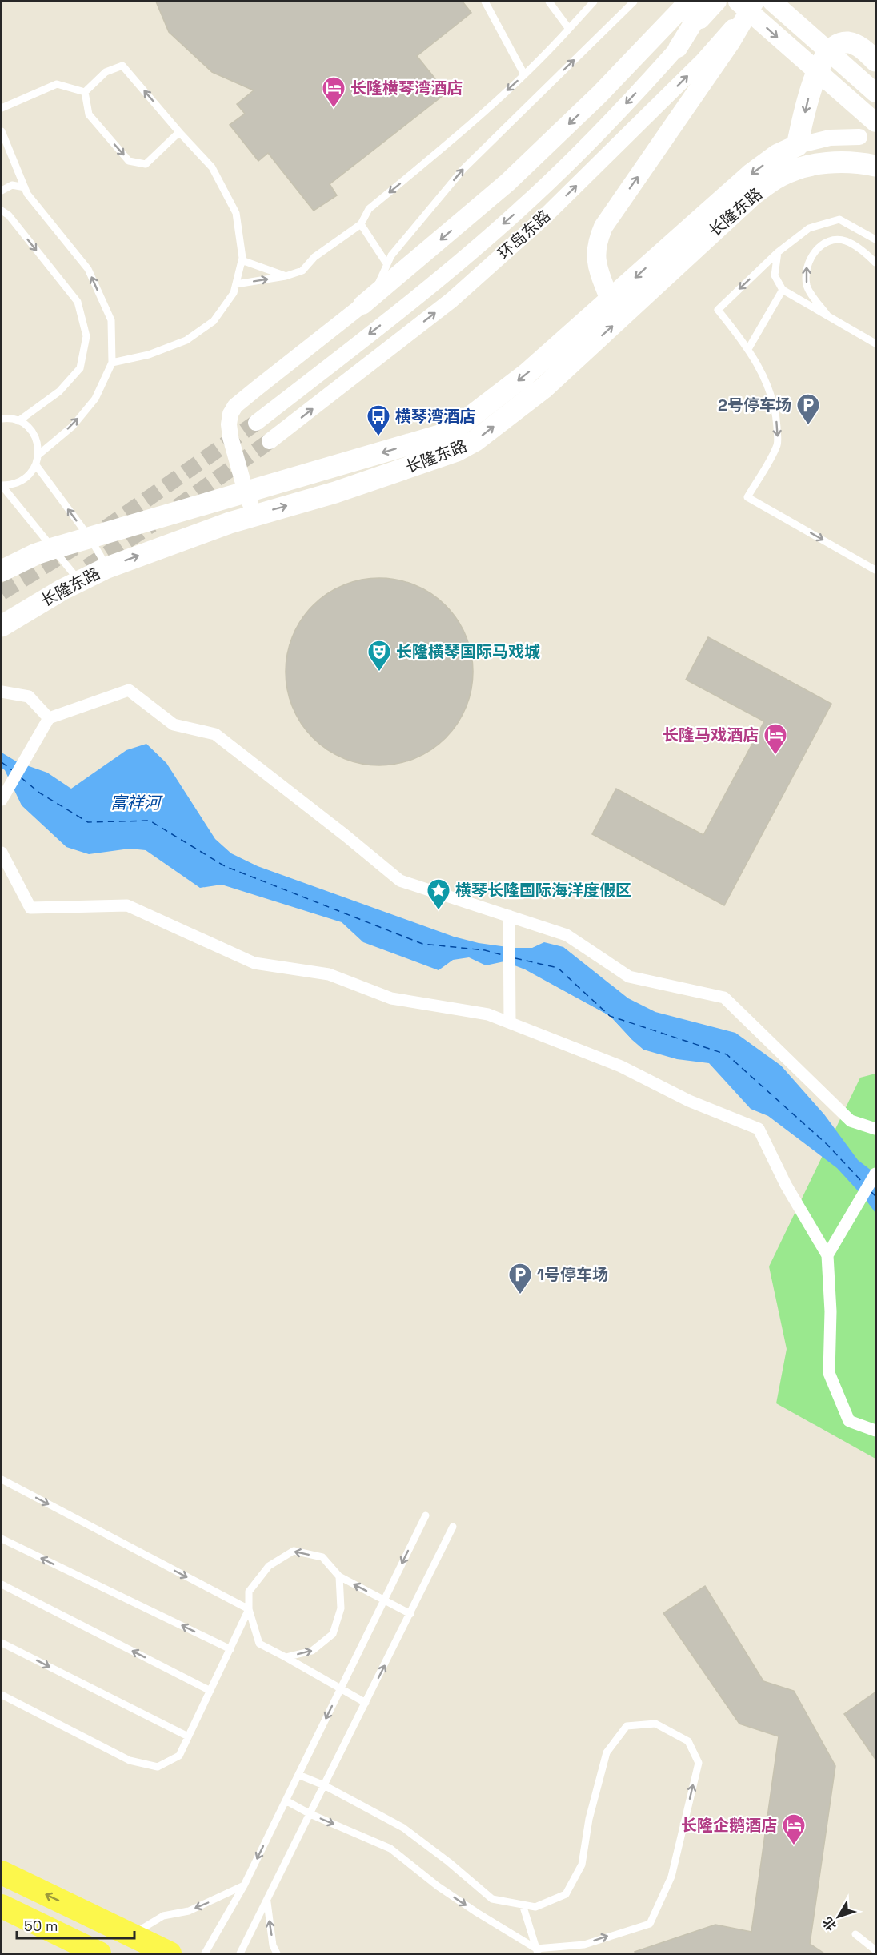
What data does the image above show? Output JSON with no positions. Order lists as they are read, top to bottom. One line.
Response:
{"streets":{"main road":["长隆东路"],"street":["环岛东路"]},"water":["富祥河"],"places":{"hotel":["长隆横琴湾酒店","长隆马戏酒店","长隆企鹅酒店"],"parking":["2号停车场","1号停车场"],"bus stop":["横琴湾酒店"],"theatre":["长隆横琴国际马戏城"],"place":["横琴长隆国际海洋度假区"]},"scale_bar":"50 m","north":"bottom left"}
